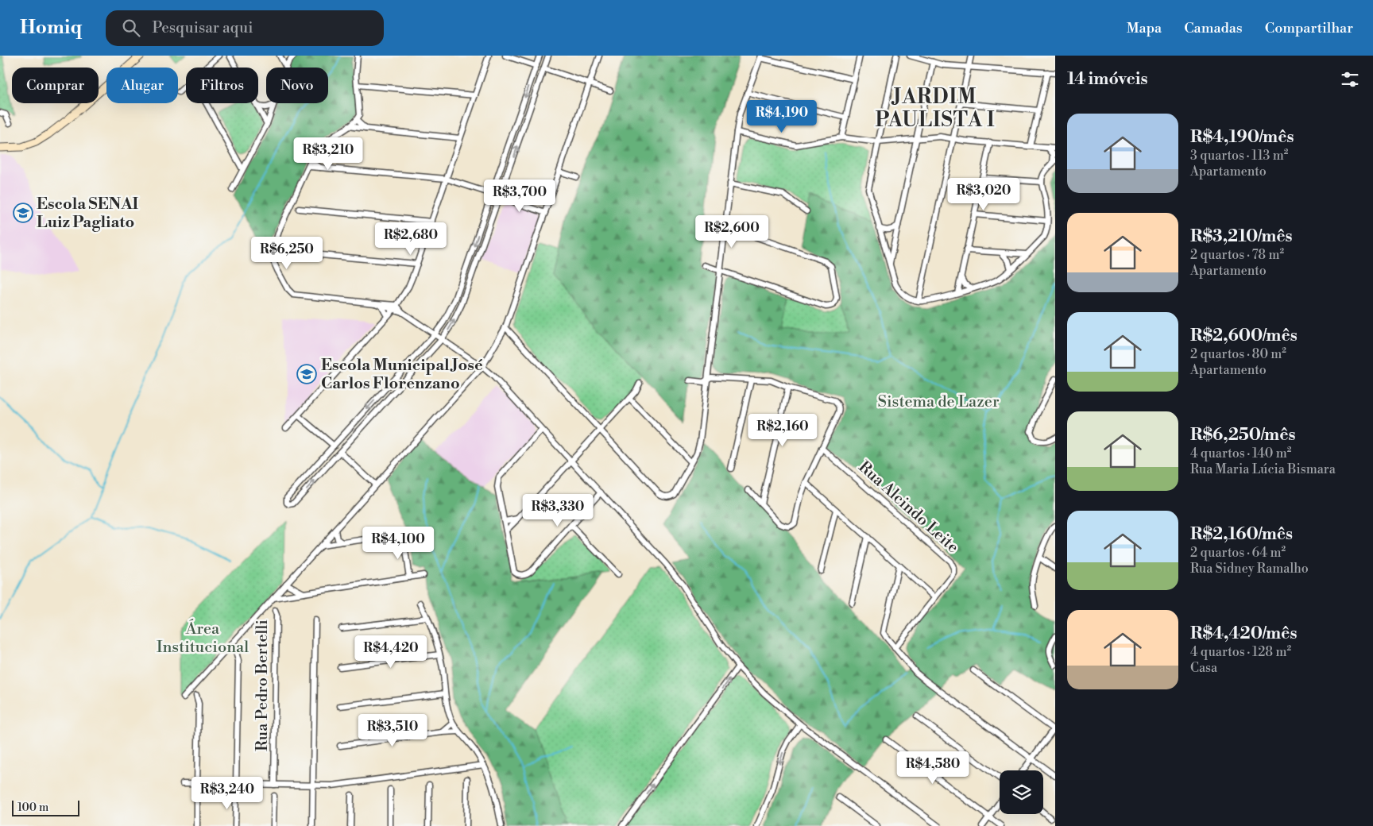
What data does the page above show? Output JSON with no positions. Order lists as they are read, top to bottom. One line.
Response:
{"streets":{"street":["Rua Alcindo Leite","Rua Pedro Bertelli"]},"districts":["JARDIM PAULISTA I"],"parks":["Sistema de Lazer","Área Institucional"],"places":{"school or university":["Escola SENAI Luiz Pagliato","Escola Municipal José Carlos Florenzano"]},"scale_bar":"100 m","page":{"header":"Homiq","search":"Pesquisar aqui","nav":["Mapa","Camadas","Compartilhar"],"heading":"14 imóveis","chip":["Comprar","Alugar","Filtros","Novo"],"price":["R$4,190","R$3,210","R$3,020","R$3,700","R$2,600","R$2,680","R$6,250","R$2,160","R$3,330","R$4,100","R$4,420","R$3,510","R$4,580","R$3,240"],"list":[{"name":"R$4,190/mês","note":"3 quartos · 113 m² · Apartamento"},{"name":"R$3,210/mês","note":"2 quartos · 78 m² · Apartamento"},{"name":"R$2,600/mês","note":"2 quartos · 80 m² · Apartamento"},{"name":"R$6,250/mês","note":"4 quartos · 140 m² · Rua Maria Lúcia Bismara"},{"name":"R$2,160/mês","note":"2 quartos · 64 m² · Rua Sidney Ramalho"},{"name":"R$4,420/mês","note":"4 quartos · 128 m² · Casa"}],"scale":"100 m"}}
